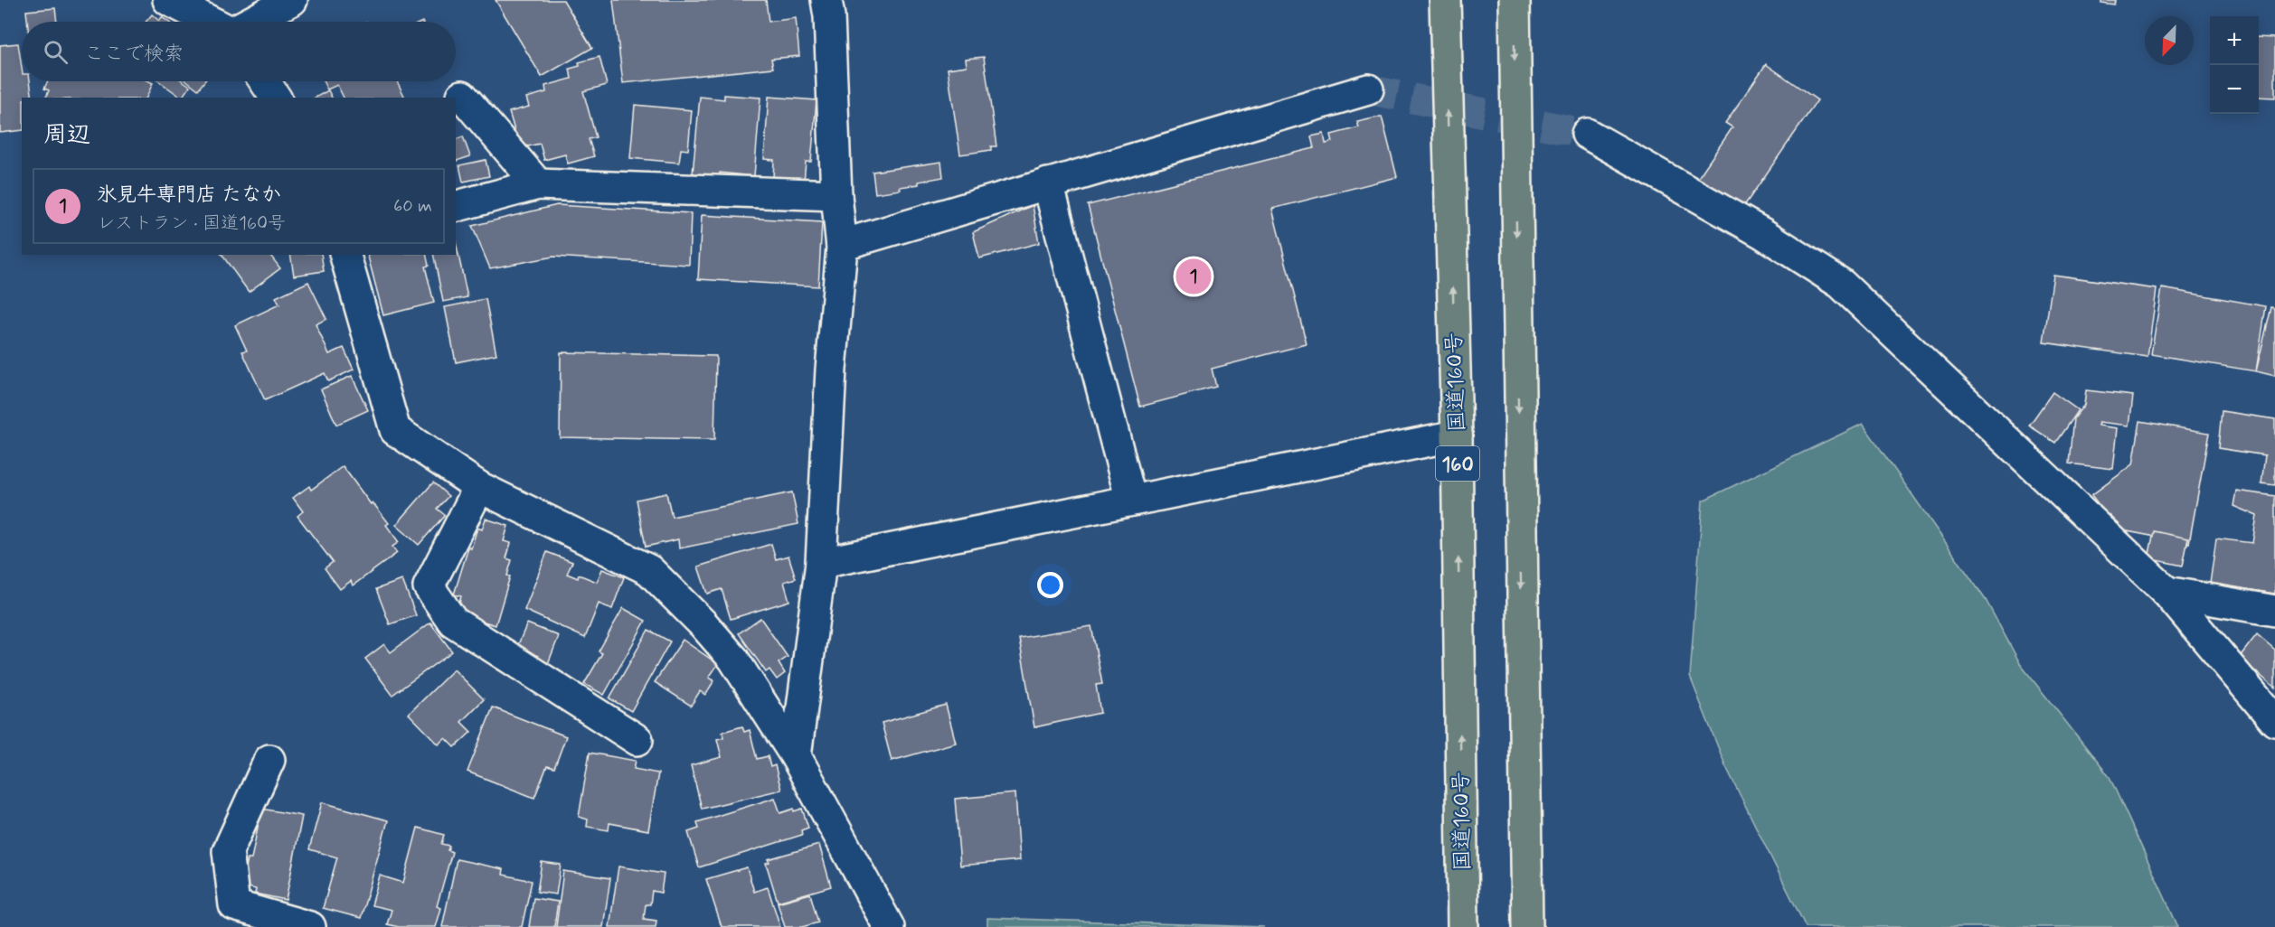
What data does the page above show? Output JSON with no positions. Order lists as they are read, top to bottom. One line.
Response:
{"streets":{"highway":["国道160号","160"]},"north":"bottom left","page":{"map_buttons":["+","−"],"search":"ここで検索","heading":"周辺","list":[{"mark":"1","name":"氷見牛専門店 たなか","note":"レストラン · 国道160号","value":"60 m"}],"pins":"1"}}
